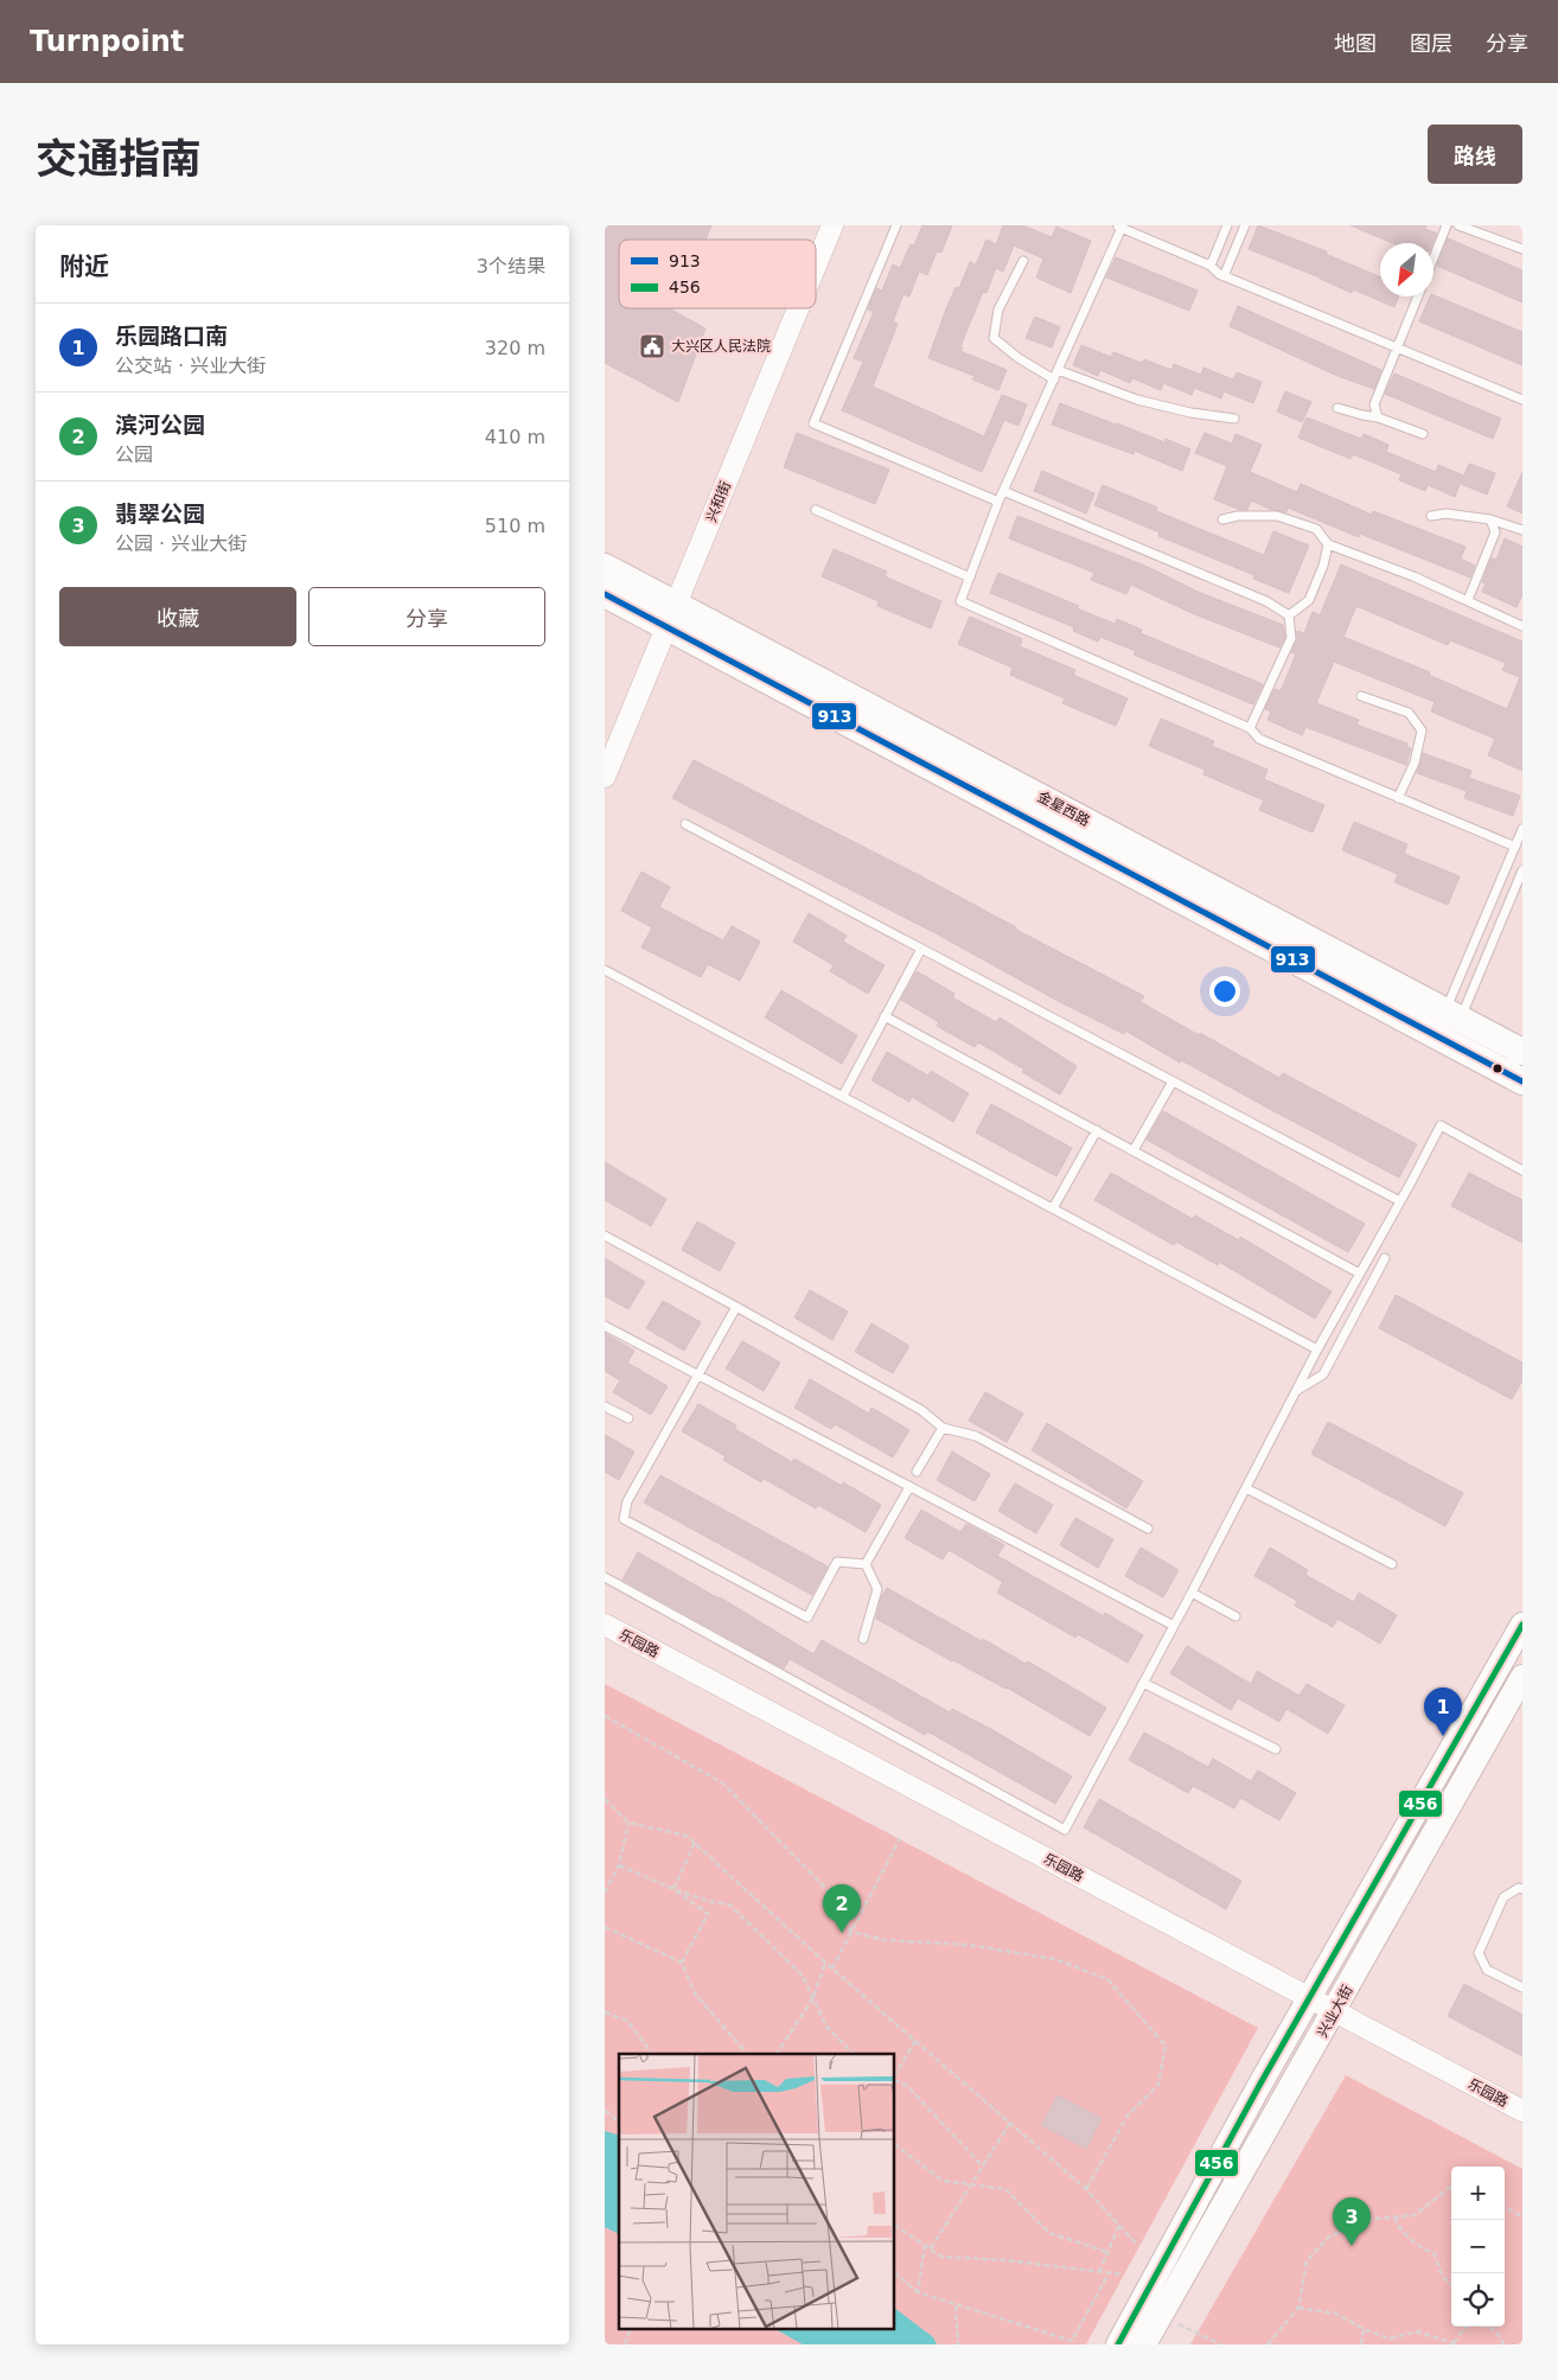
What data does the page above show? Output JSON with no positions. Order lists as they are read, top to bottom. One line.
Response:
{"streets":{"main road":["金星西路","兴业大街"],"street":["兴和街","乐园路"]},"crossings":[["兴和街","金星西路"],["乐园路","兴业大街"]],"places":{"public building":["大兴区人民法院"]},"lines":["transit line 913","transit line 456"],"legend":["913","456"],"north":"bottom left","page":{"header":"Turnpoint","nav":["地图","图层","分享"],"title":"交通指南","buttons":["路线",["收藏","分享"]],"heading":["附近","3个结果"],"list":[{"mark":"1","name":"乐园路口南","note":"公交站 · 兴业大街","value":"320 m"},{"mark":"2","name":"滨河公园","note":"公园","value":"410 m"},{"mark":"3","name":"翡翠公园","note":"公园 · 兴业大街","value":"510 m"}],"pins":["1","2","3"],"map_buttons":["+","−"]}}
